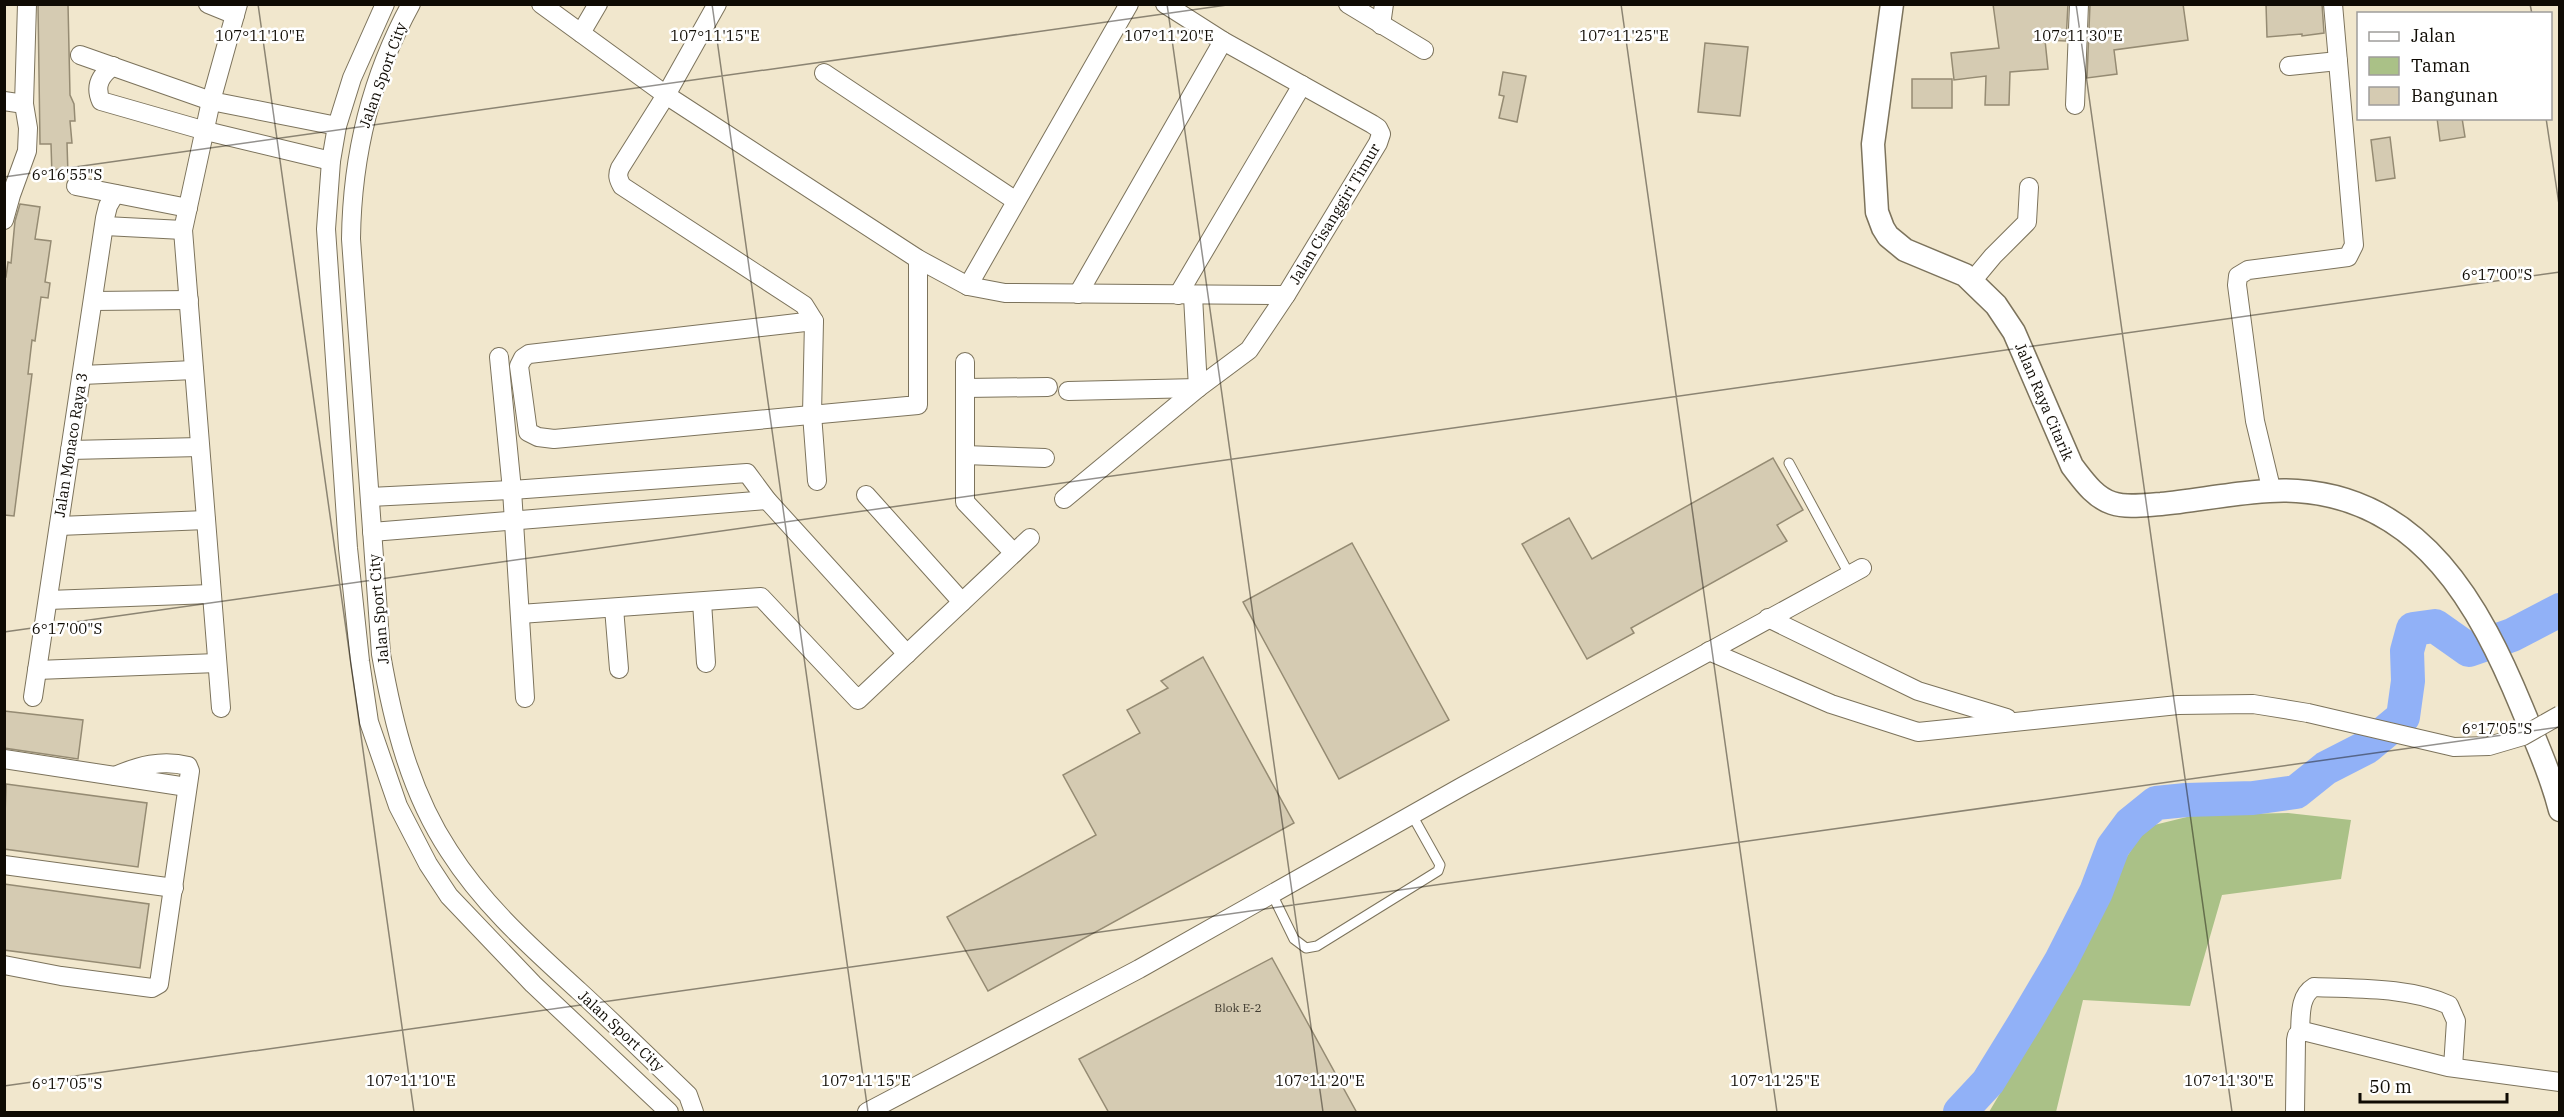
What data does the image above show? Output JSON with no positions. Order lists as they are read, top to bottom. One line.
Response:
{"streets":{"street":["Jalan Sport City","Jalan Cisanggiri Timur","Jalan Raya Citarik","Jalan Monaco Raya 3"]},"house_numbers":["Blok E-2"],"legend":["Jalan","Taman","Bangunan"],"scale_bar":"50 m","coordinates":["107°11'10\"E","107°11'15\"E","107°11'20\"E","107°11'25\"E","107°11'30\"E","6°16'55\"S","6°17'00\"S","6°17'05\"S"]}
